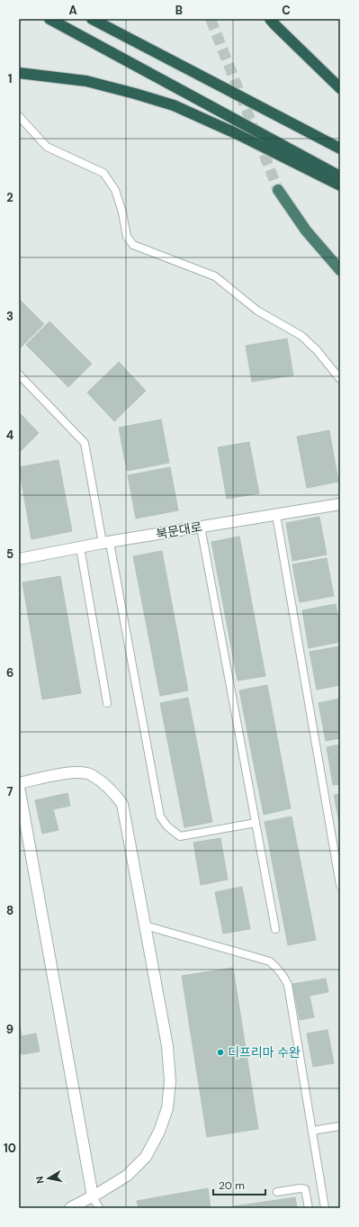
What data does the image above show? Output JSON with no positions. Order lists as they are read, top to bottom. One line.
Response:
{"streets":{"street":["북문대로"]},"places":["디프리마 수완"],"scale_bar":"20 m","north":"left","grid":{"columns":["A","B","C"],"rows":["1","2","3","4","5","6","7","8","9","10"]}}
